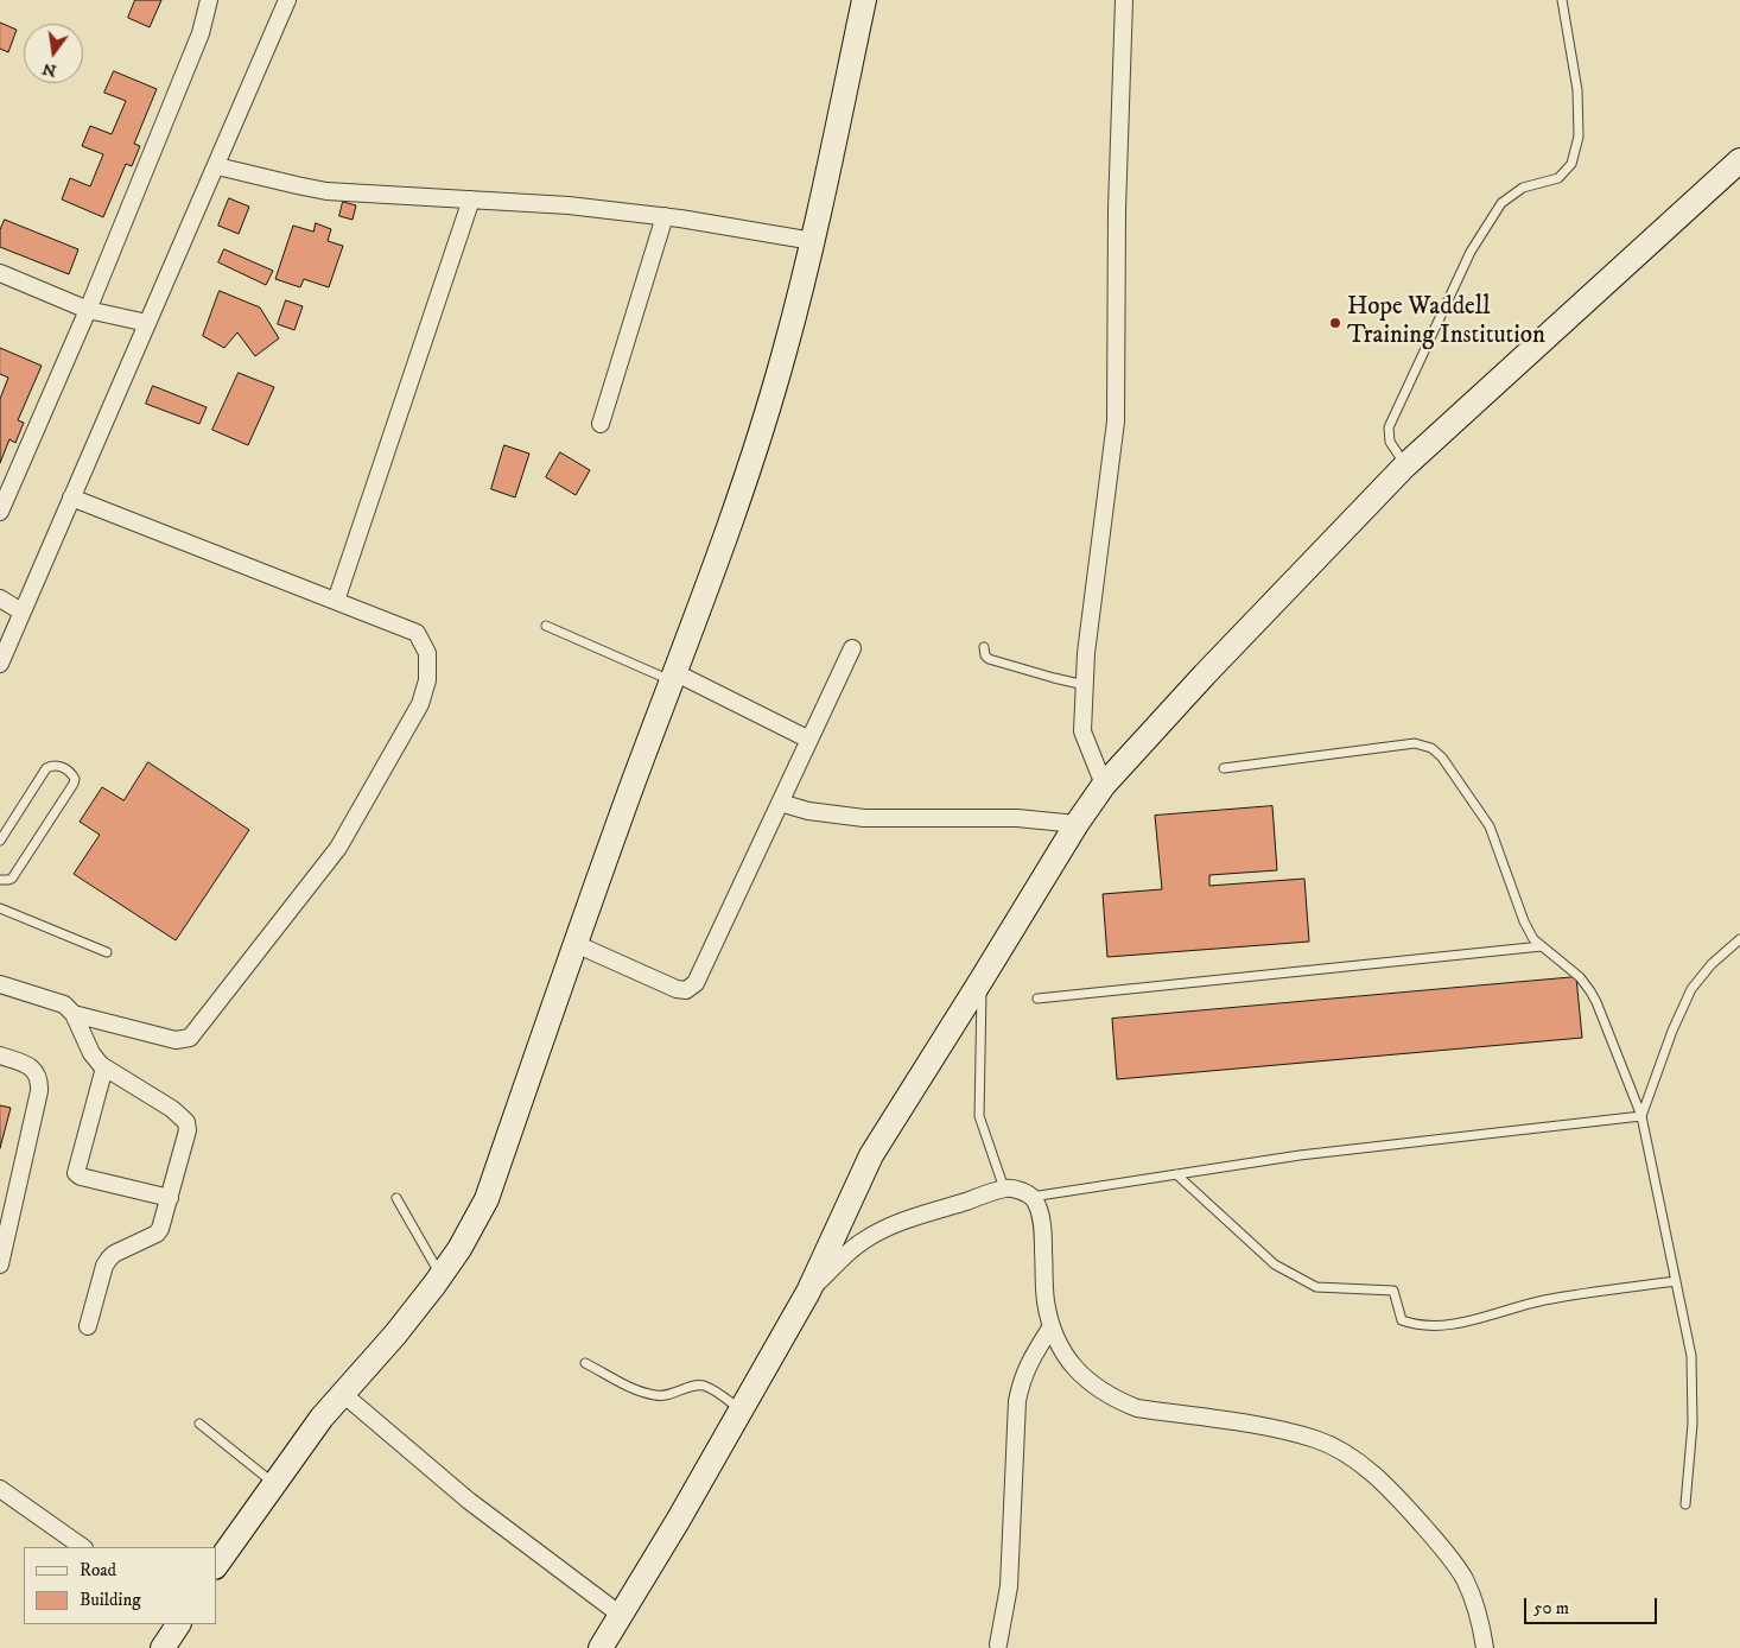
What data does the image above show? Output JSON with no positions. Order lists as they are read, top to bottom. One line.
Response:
{"places":["Hope Waddell Training Institution"],"legend":["Road","Building"],"scale_bar":"50 m","north":"bottom"}
